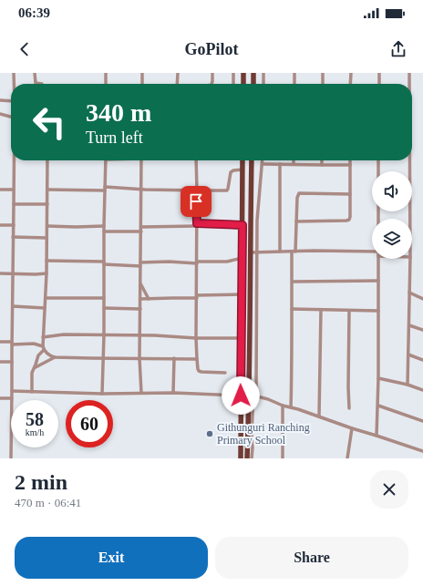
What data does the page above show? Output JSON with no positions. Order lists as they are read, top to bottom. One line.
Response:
{"places":["Githunguri Ranching Primary School"],"page":{"status":"06:39","header":"GoPilot","turn":["340 m","Turn left"],"speed":"58 km/h","limit":"60","heading":["2 min","470 m · 06:41"],"buttons":["Exit","Share"]}}
